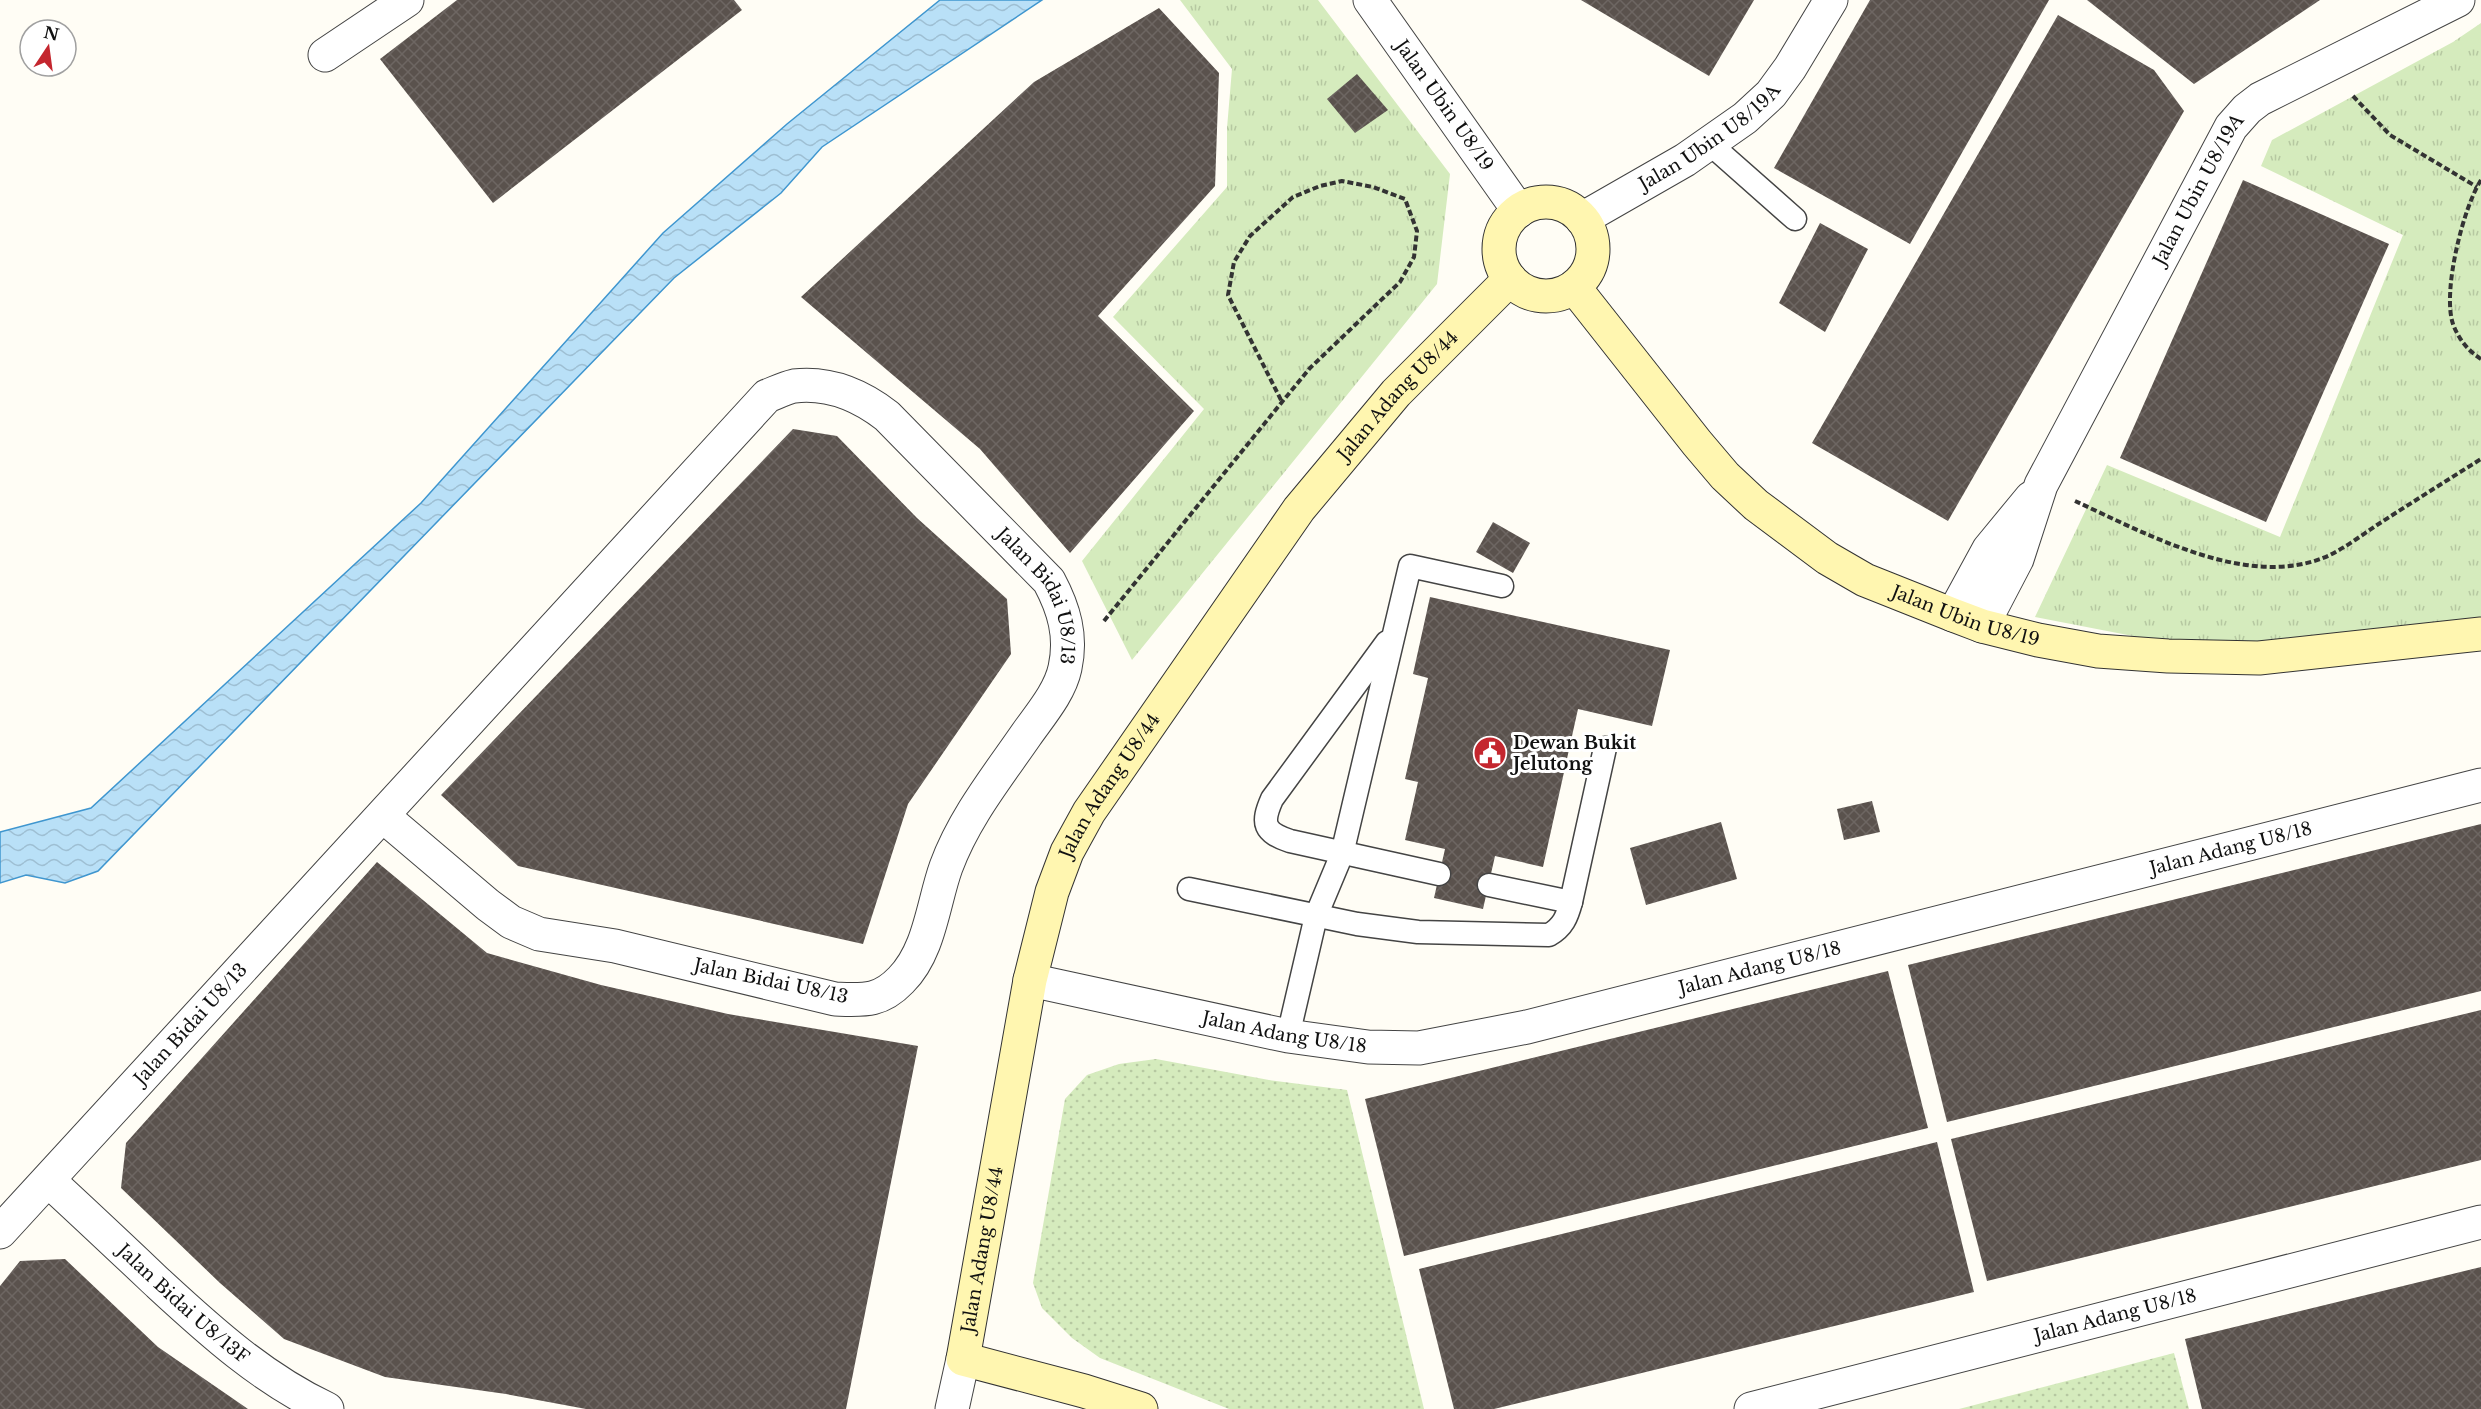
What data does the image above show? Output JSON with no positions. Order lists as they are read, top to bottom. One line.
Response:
{"streets":{"street":["Jalan Ubin U8/19","Jalan Ubin U8/19A","Jalan Adang U8/44","Jalan Bidai U8/13","Jalan Adang U8/18","Jalan Bidai U8/13F"]},"crossings":[["Jalan Ubin U8/19","Jalan Ubin U8/19A"],["Jalan Ubin U8/19","Jalan Adang U8/44"],["Jalan Ubin U8/19A","Jalan Adang U8/44"],["Jalan Adang U8/44","Jalan Adang U8/18"],["Jalan Bidai U8/13","Jalan Bidai U8/13F"]],"places":{"public building":["Dewan Bukit Jelutong"]},"north":"top"}
